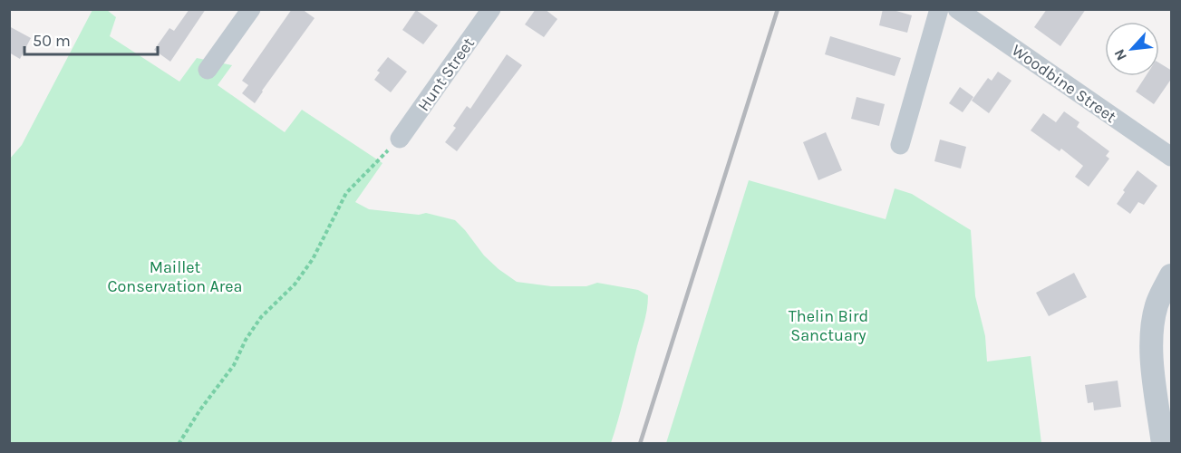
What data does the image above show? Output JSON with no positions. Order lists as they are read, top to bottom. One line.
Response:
{"streets":{"street":["Hunt Street","Woodbine Street"]},"parks":["Maillet Conservation Area","Thelin Bird Sanctuary"],"scale_bar":"50 m","north":"bottom left"}
